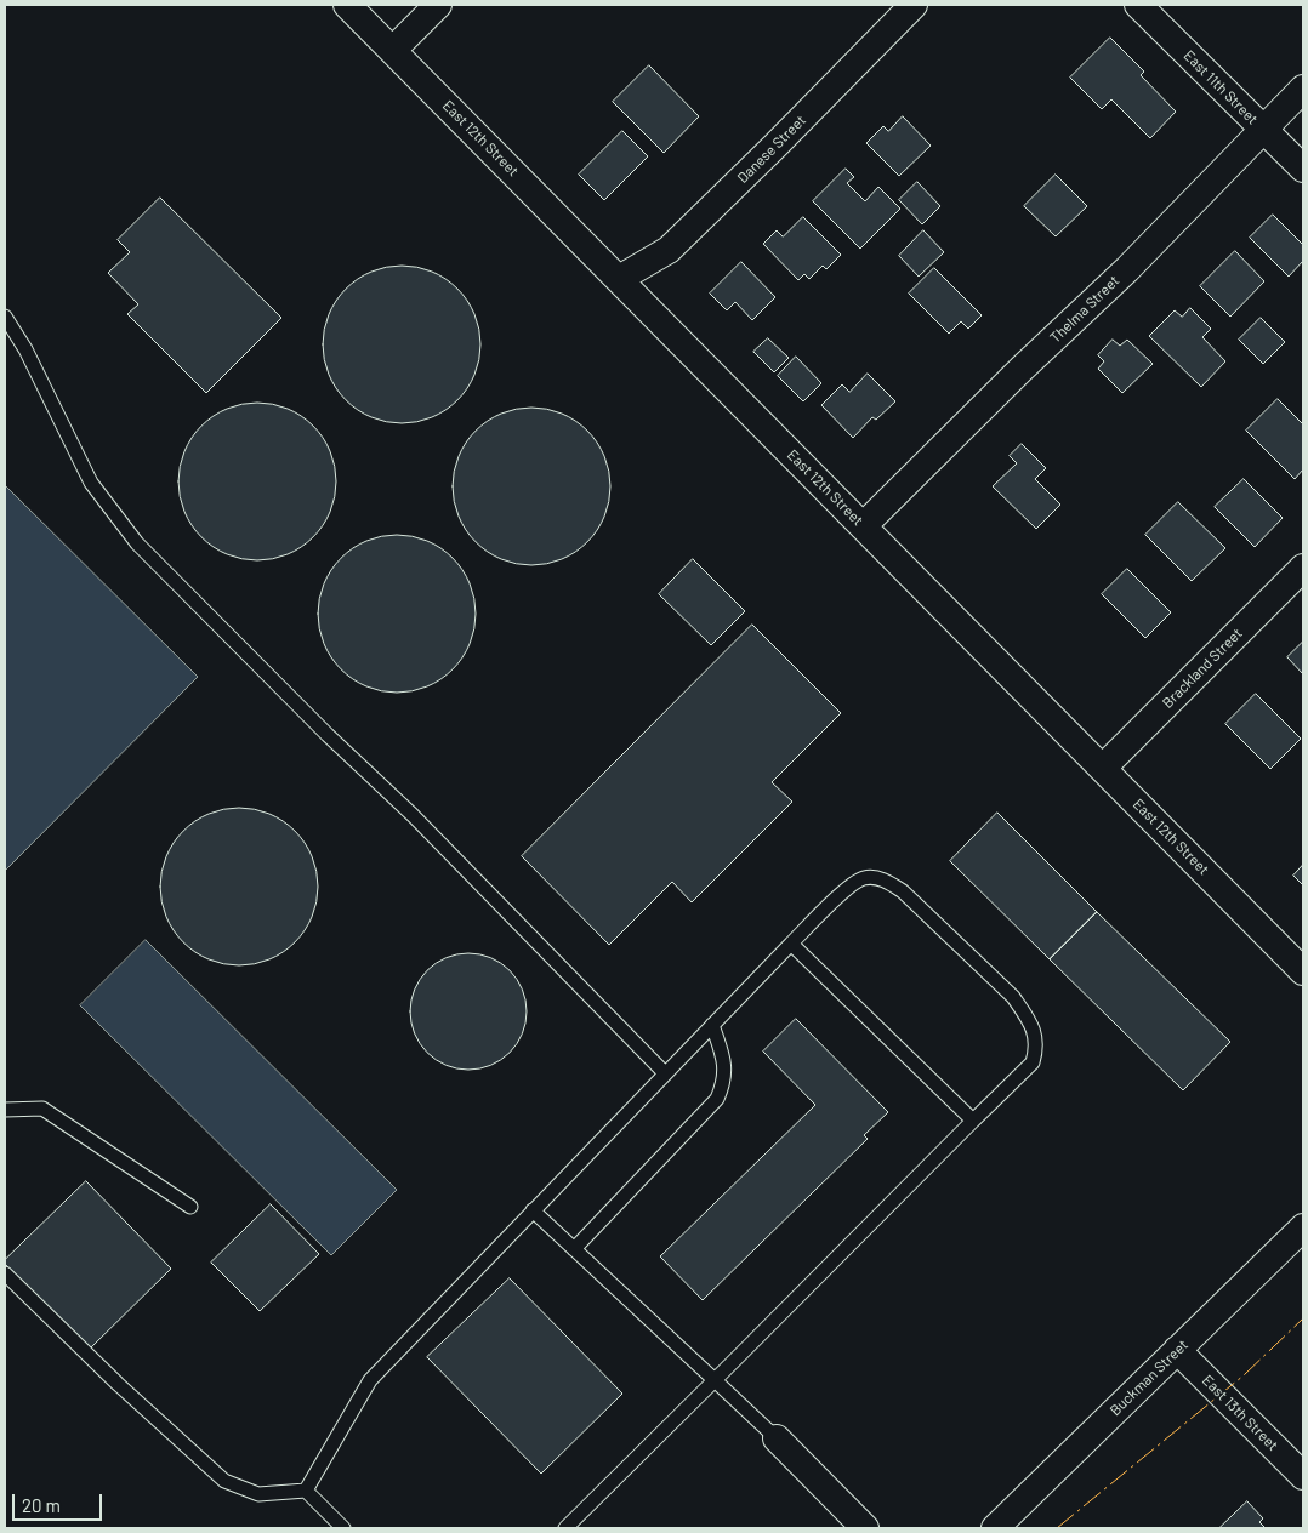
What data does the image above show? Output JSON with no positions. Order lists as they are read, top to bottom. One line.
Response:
{"streets":{"street":["East 11th Street","East 12th Street","Danese Street","Thelma Street","Brackland Street","Buckman Street","East 13th Street"]},"crossings":[["East 11th Street","Thelma Street"],["East 12th Street","Danese Street"],["East 12th Street","Thelma Street"],["East 12th Street","Brackland Street"],["Buckman Street","East 13th Street"]],"scale_bar":"20 m"}
